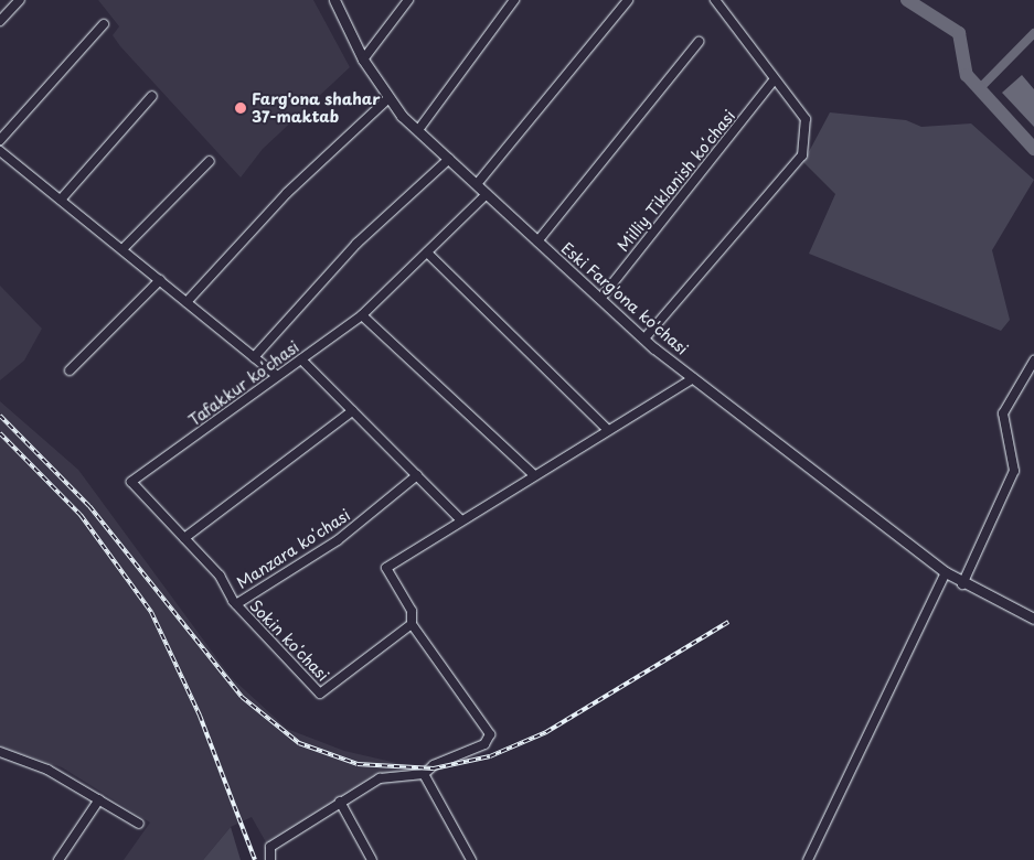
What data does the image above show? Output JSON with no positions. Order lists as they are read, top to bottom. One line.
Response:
{"streets":{"main road":["Eski Farg'ona ko'chasi"],"street":["Milliy Tiklanish koʻchasi","Tafakkur koʻchasi","Manzara koʻchasi","Sokin koʻchasi"]},"crossings":[["Milliy Tiklanish koʻchasi","Eski Farg'ona ko'chasi"],["Eski Farg'ona ko'chasi","Tafakkur koʻchasi"],["Tafakkur koʻchasi","Manzara koʻchasi"],["Tafakkur koʻchasi","Sokin koʻchasi"],["Manzara koʻchasi","Sokin koʻchasi"]],"places":["Farg'ona shahar 37-maktab"]}
